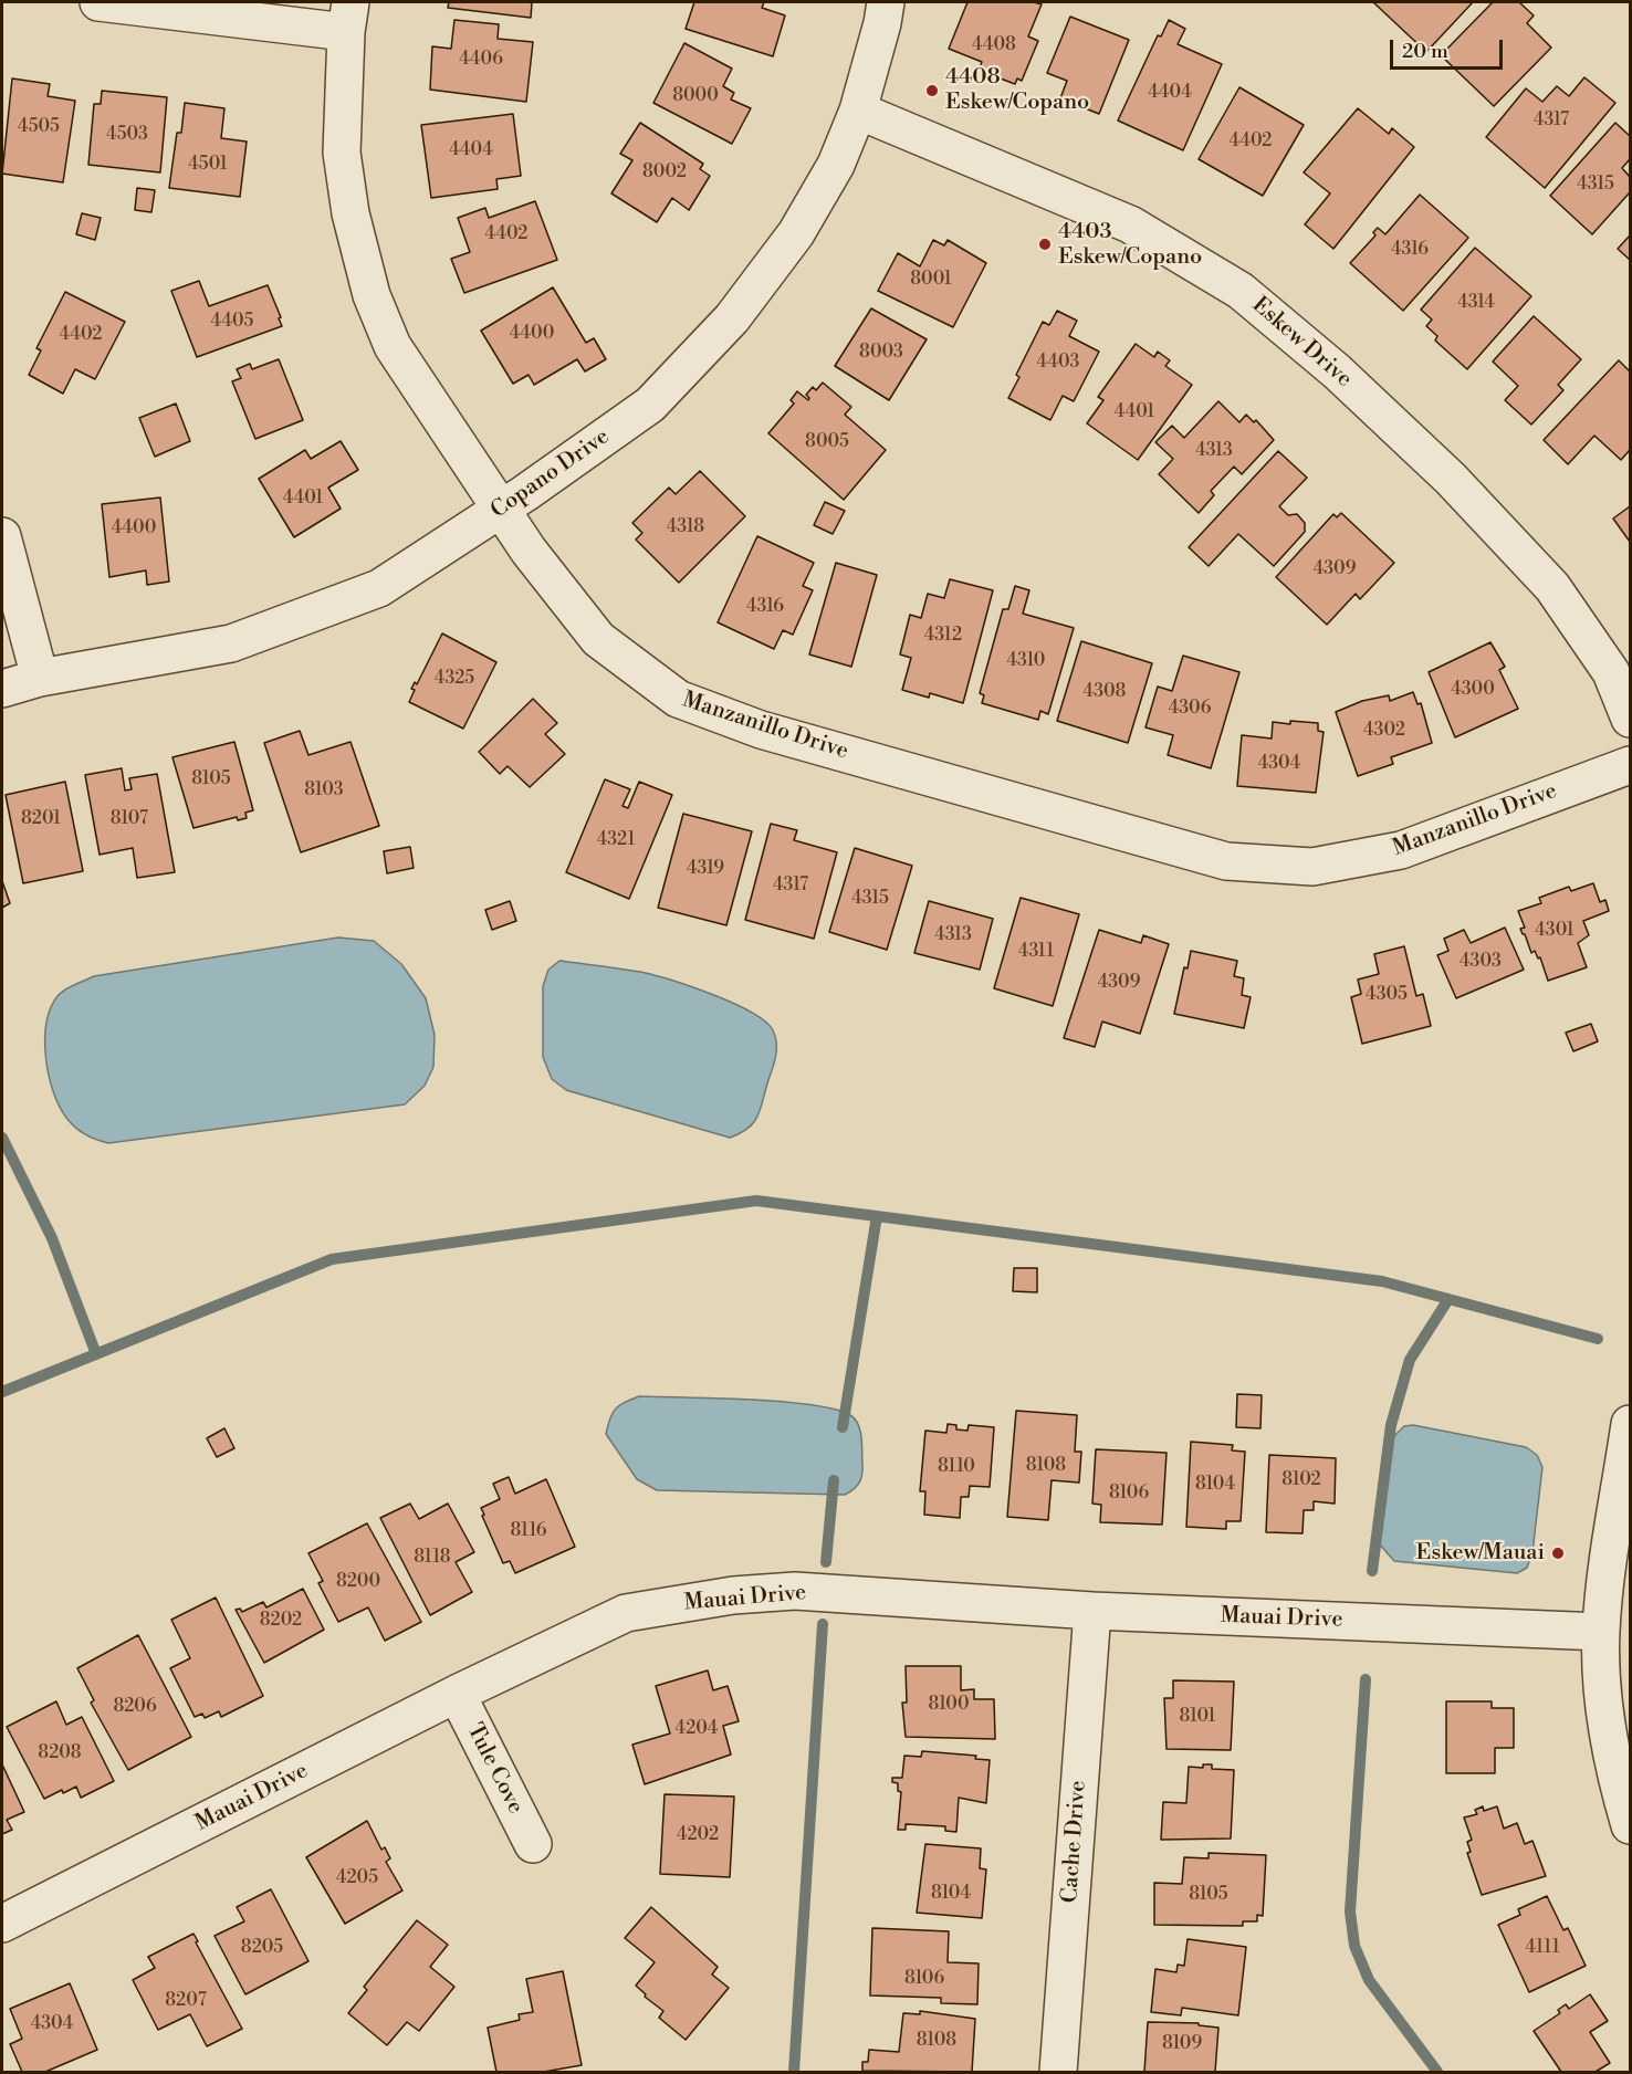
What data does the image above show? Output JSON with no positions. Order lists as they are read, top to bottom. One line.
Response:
{"streets":{"street":["Eskew Drive","Copano Drive","Manzanillo Drive","Mauai Drive","Tule Cove","Cache Drive"]},"crossings":[["Eskew Drive","Copano Drive"],["Copano Drive","Manzanillo Drive"],["Mauai Drive","Tule Cove"],["Mauai Drive","Cache Drive"]],"places":["4408 Eskew/Copano","4403 Eskew/Copano","Eskew/Mauai"],"house_numbers":["4408","4406","4404","8000","4317","4505","4503","4402","4404","4501","8002","4315","4402","4316","8001","4314","4405","4400","4402","8003","4403","4401","8005","4313","4401","4318","4400","4309","4316","4312","4310","4325","4300","4308","4306","4302","4304","8105","8103","8201","8107","4321","4319","4317","4315","4301","4313","4311","4303","4309","4305","8108","8110","8102","8104","8106","8116","8118","8200","8202","8100","8206","8101","4204","8208","4202","4205","8104","8105","8205","4111","8106","8207","4304","8108","8109"],"scale_bar":"20 m"}
